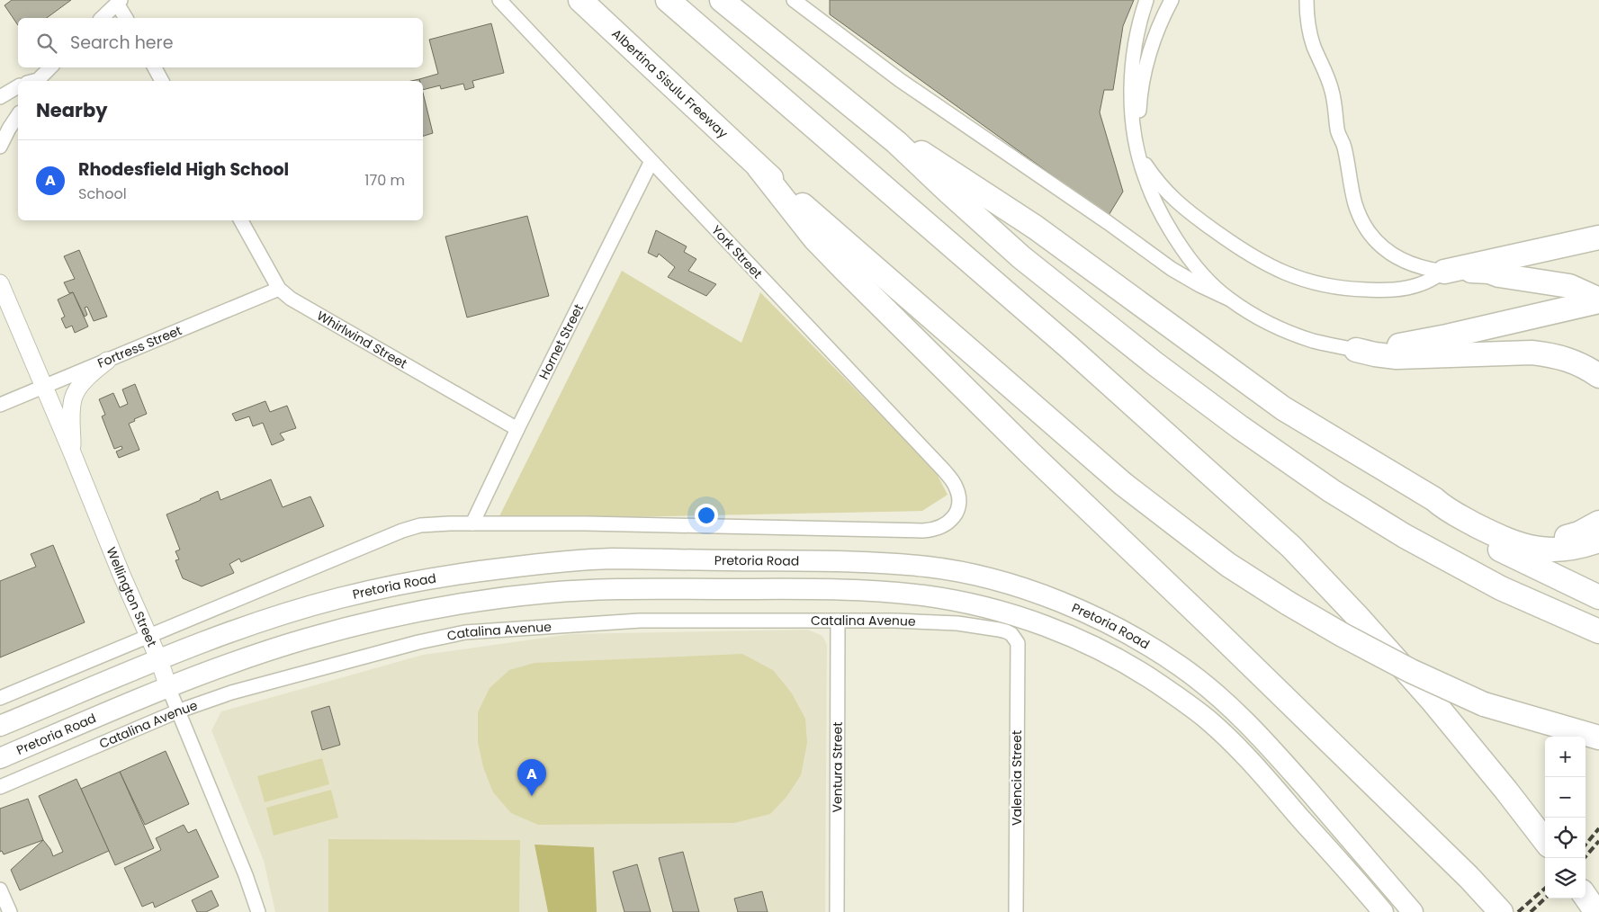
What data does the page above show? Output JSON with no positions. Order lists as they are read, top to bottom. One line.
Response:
{"streets":{"highway":["Albertina Sisulu Freeway"],"main road":["Pretoria Road"],"street":["York Street","Whirlwind Street","Hornet Street","Fortress Street","Wellington Street","Catalina Avenue","Ventura Street","Valencia Street"]},"crossings":[["York Street","Hornet Street"],["Whirlwind Street","Hornet Street"],["Whirlwind Street","Fortress Street"],["Fortress Street","Wellington Street"],["Pretoria Road","Wellington Street"],["Wellington Street","Catalina Avenue"],["Catalina Avenue","Ventura Street"],["Catalina Avenue","Valencia Street"]],"page":{"search":"Search here","heading":"Nearby","list":[{"mark":"A","name":"Rhodesfield High School","note":"School","value":"170 m"}],"map_buttons":["+","−"],"pins":"A"}}
